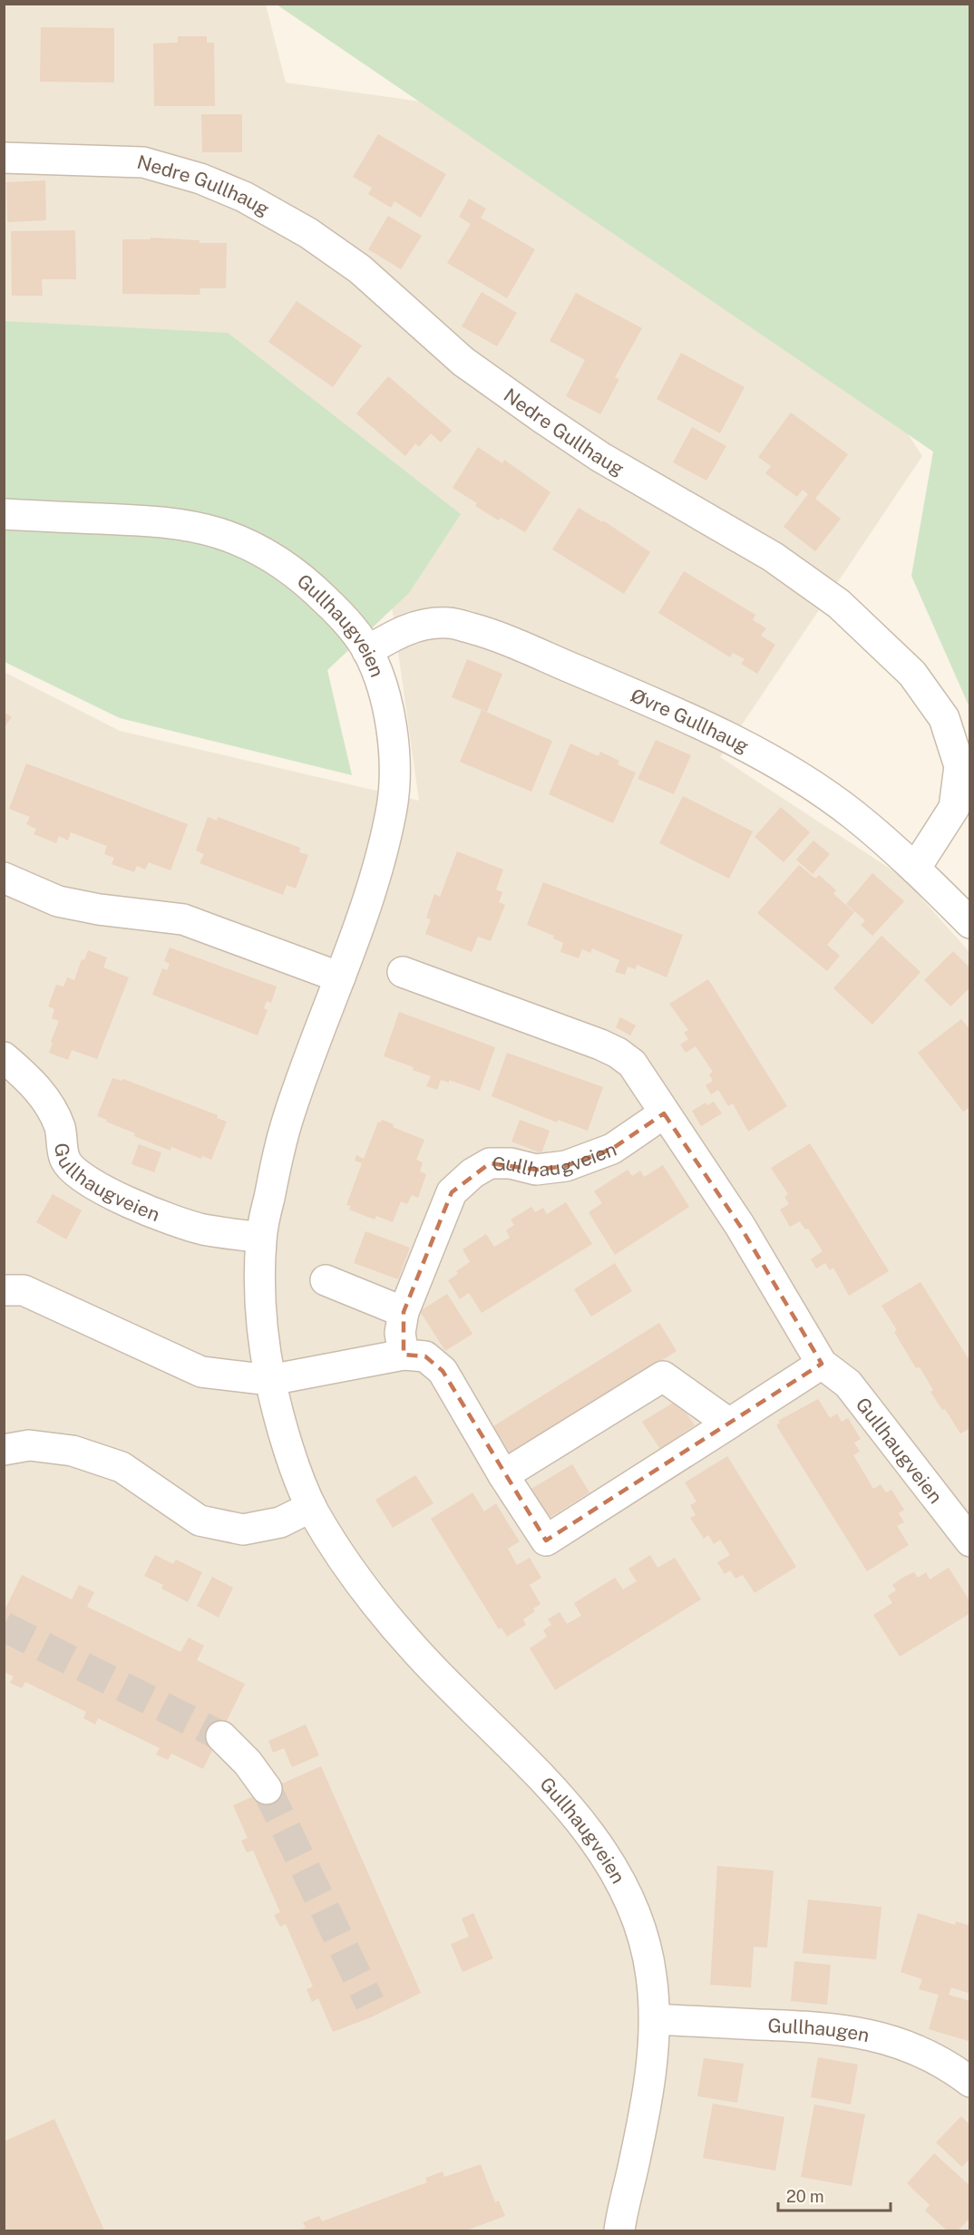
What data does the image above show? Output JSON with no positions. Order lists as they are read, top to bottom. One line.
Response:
{"streets":{"street":["Nedre Gullhaug","Gullhaugveien","Øvre Gullhaug","Gullhaugen"]},"crossings":[["Nedre Gullhaug","Øvre Gullhaug"],["Gullhaugveien","Øvre Gullhaug"],["Gullhaugveien","Gullhaugen"]],"scale_bar":"20 m"}
